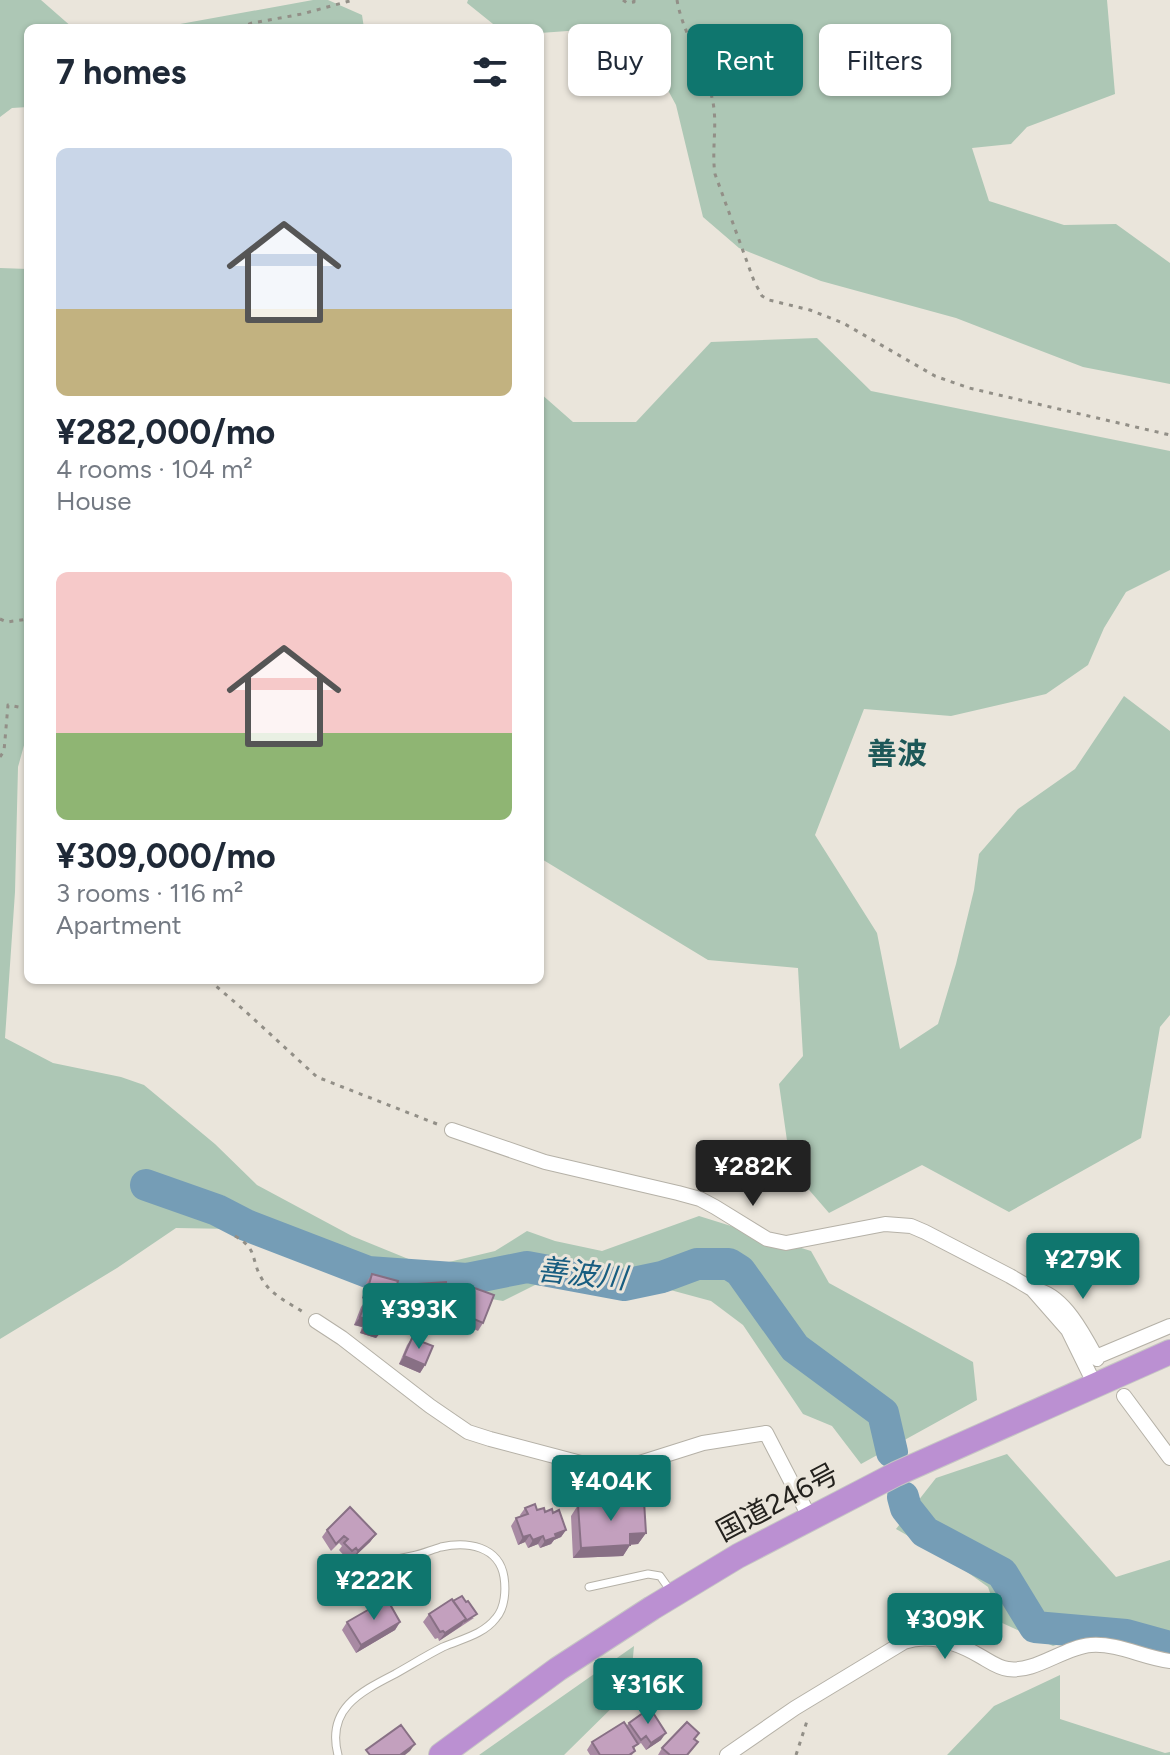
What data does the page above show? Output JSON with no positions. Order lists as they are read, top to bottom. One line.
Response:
{"streets":{"highway":["国道246号"]},"districts":["善波"],"water":["善波川"],"page":{"chip":["Buy","Rent","Filters"],"heading":"7 homes","list":[{"name":"¥282,000/mo","note":"4 rooms · 104 m² · House"},{"name":"¥309,000/mo","note":"3 rooms · 116 m² · Apartment"}],"price":["¥282K","¥279K","¥393K","¥404K","¥222K","¥309K","¥316K"]}}
